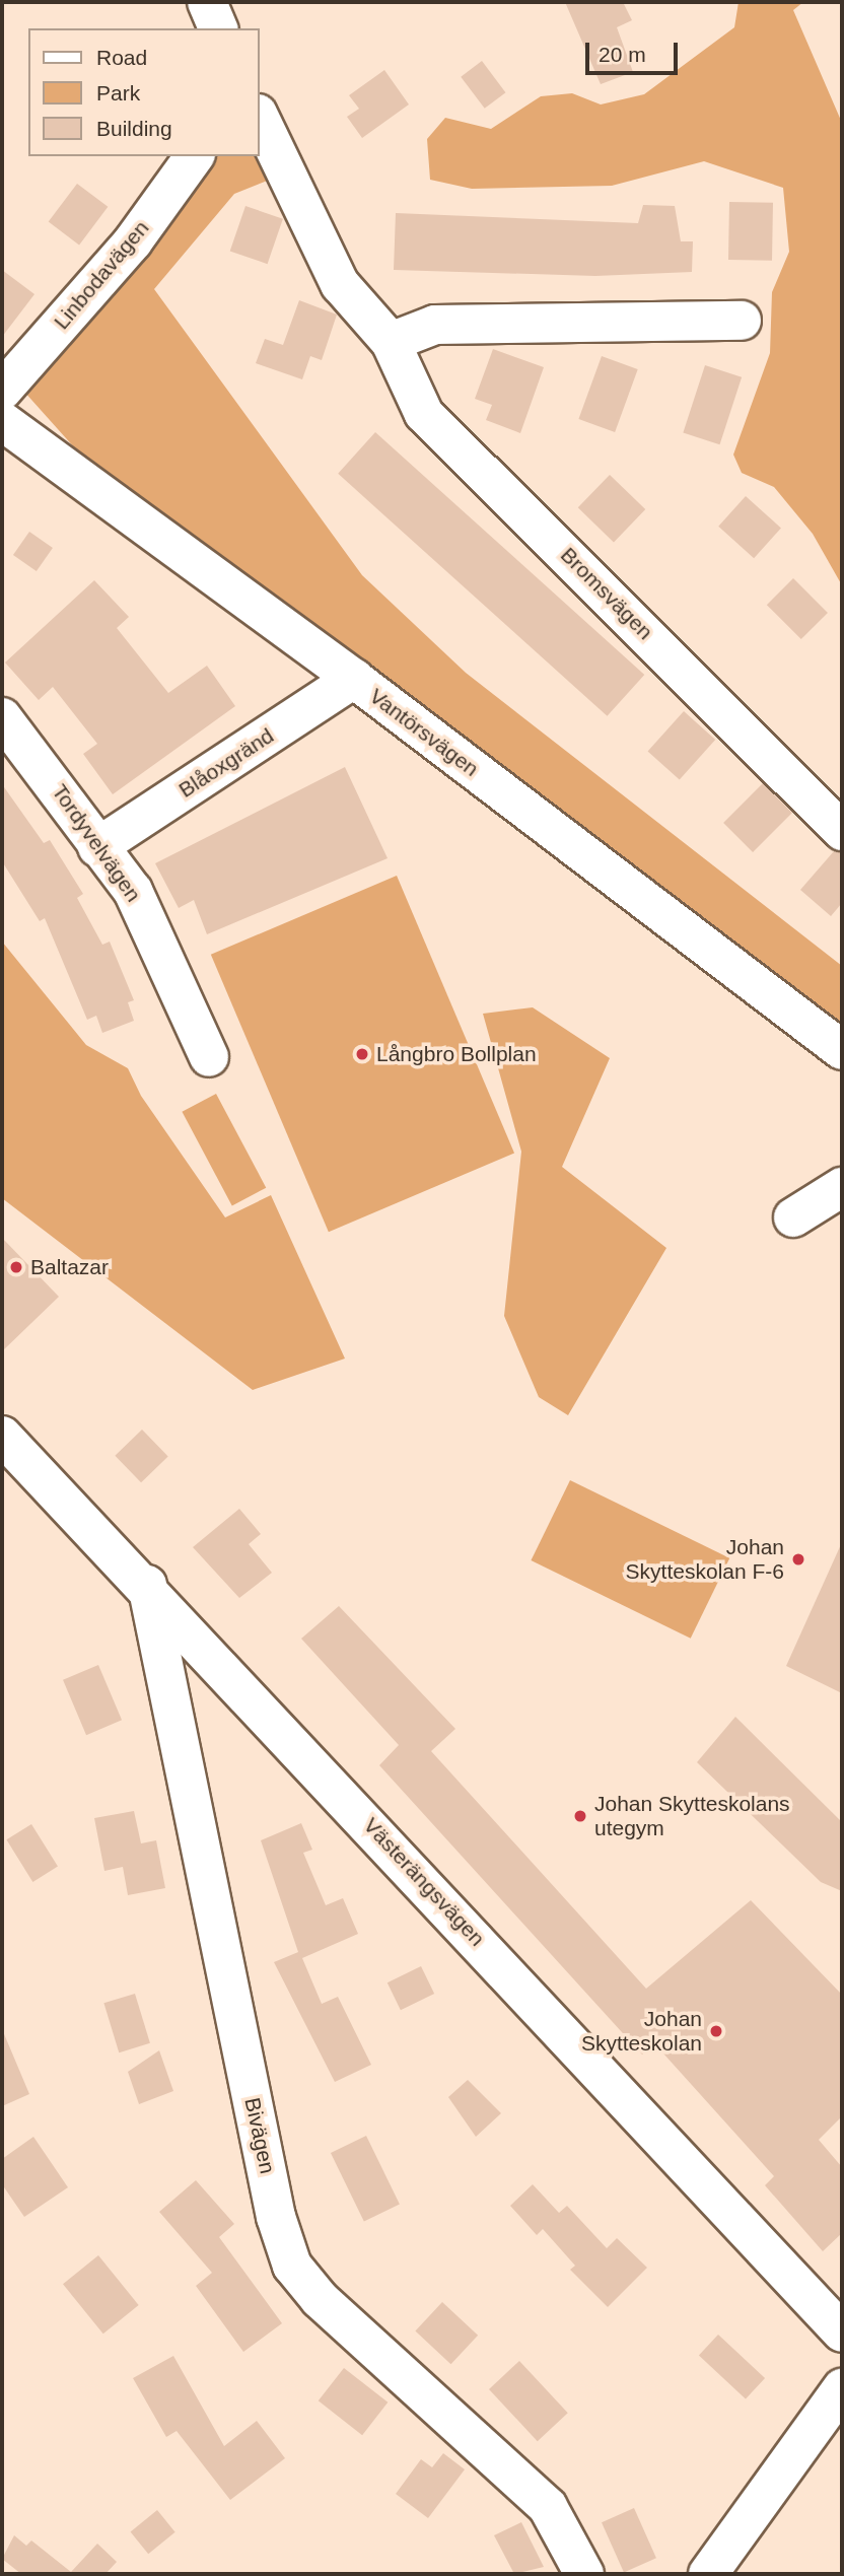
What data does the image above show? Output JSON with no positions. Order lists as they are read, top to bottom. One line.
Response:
{"streets":{"street":["Linbodavägen","Bromsvägen","Vantörsvägen","Blåoxgränd","Tordyvelvägen","Västerängsvägen","Bivägen"]},"crossings":[["Vantörsvägen","Blåoxgränd"],["Blåoxgränd","Tordyvelvägen"],["Västerängsvägen","Bivägen"]],"places":["Långbro Bollplan","Baltazar","Johan Skytteskolan F-6","Johan Skytteskolans utegym","Johan Skytteskolan"],"legend":["Road","Park","Building"],"scale_bar":"20 m"}
